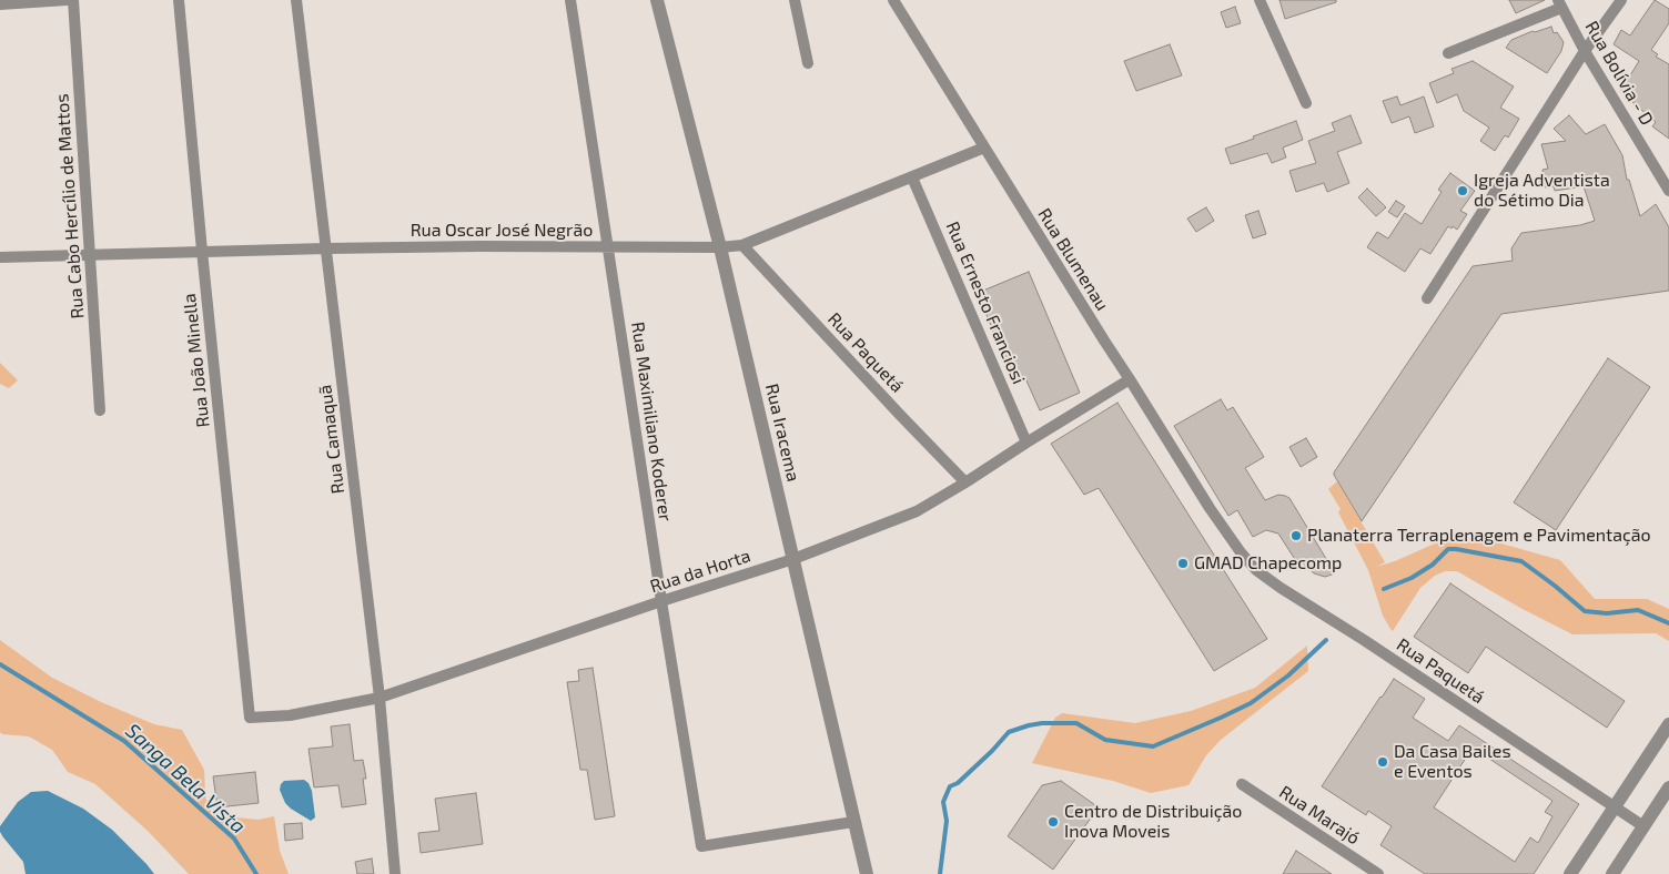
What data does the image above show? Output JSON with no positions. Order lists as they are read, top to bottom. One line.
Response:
{"streets":{"street":["Rua Bolívia - D","Rua Cabo Hercílio de Mattos","Rua Oscar José Negrão","Rua Blumenau","Rua Ernesto Franciosi","Rua Paquetá","Rua João Minella","Rua Maximiliano Koderer","Rua Iracema","Rua Camaquã","Rua da Horta","Rua Marajó"]},"crossings":[["Rua Cabo Hercílio de Mattos","Rua Oscar José Negrão"],["Rua Oscar José Negrão","Rua Blumenau"],["Rua Oscar José Negrão","Rua Ernesto Franciosi"],["Rua Oscar José Negrão","Rua Paquetá"],["Rua Oscar José Negrão","Rua João Minella"],["Rua Oscar José Negrão","Rua Maximiliano Koderer"],["Rua Oscar José Negrão","Rua Iracema"],["Rua Oscar José Negrão","Rua Camaquã"],["Rua Blumenau","Rua Paquetá"],["Rua Blumenau","Rua da Horta"],["Rua Ernesto Franciosi","Rua da Horta"],["Rua Paquetá","Rua da Horta"],["Rua João Minella","Rua da Horta"],["Rua Maximiliano Koderer","Rua Iracema"],["Rua Maximiliano Koderer","Rua da Horta"],["Rua Iracema","Rua da Horta"],["Rua Camaquã","Rua da Horta"]],"water":["Sanga Bela Vista"],"places":["Igreja Adventista do Sétimo Dia","Planaterra Terraplenagem e Pavimentação","GMAD Chapecomp","Da Casa Bailes e Eventos","Centro de Distribuição Inova Moveis"]}
